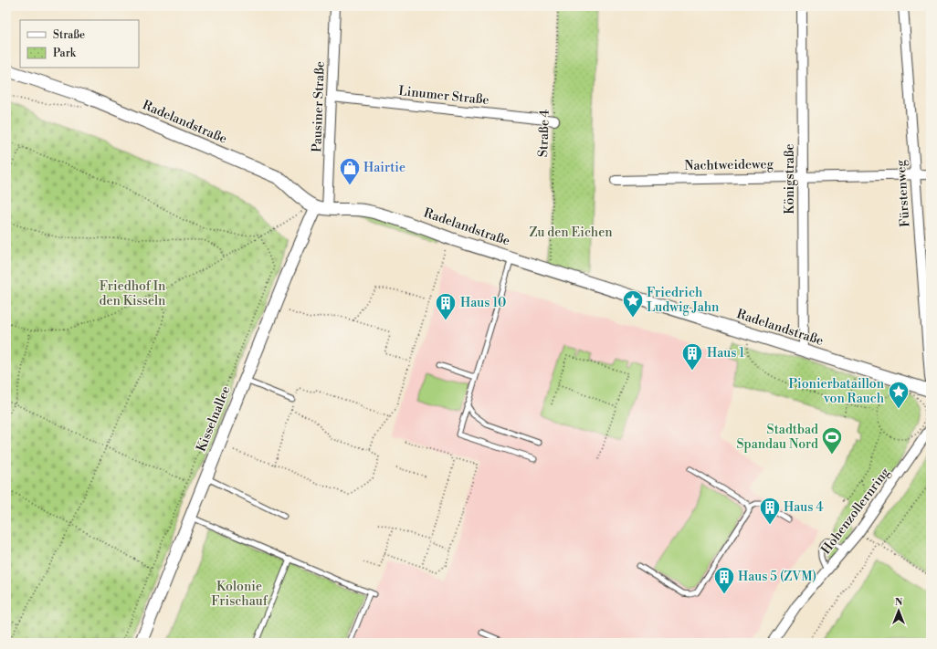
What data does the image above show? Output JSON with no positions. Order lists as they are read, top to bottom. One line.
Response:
{"streets":{"street":["Linumer Straße","Pausiner Straße","Radelandstraße","Nachtweideweg","Königstraße","Fürstenweg","Kisselnallee","Hohenzollernring"],"path":["Straße 4"]},"crossings":[["Linumer Straße","Pausiner Straße"],["Linumer Straße","Straße 4"],["Pausiner Straße","Radelandstraße"],["Pausiner Straße","Kisselnallee"],["Radelandstraße","Königstraße"],["Radelandstraße","Kisselnallee"],["Nachtweideweg","Königstraße"],["Nachtweideweg","Fürstenweg"]],"parks":["Zu den Eichen","Friedhof In den Kisseln","Kolonie Frischauf"],"places":{"shop":["Hairtie"],"place":["Friedrich Ludwig Jahn","Pionierbataillon von Rauch"],"building":["Haus 10","Haus 1","Haus 4","Haus 5 (ZVM)"],"sports":["Stadtbad Spandau Nord"]},"legend":["Straße","Park"],"north":"top"}
